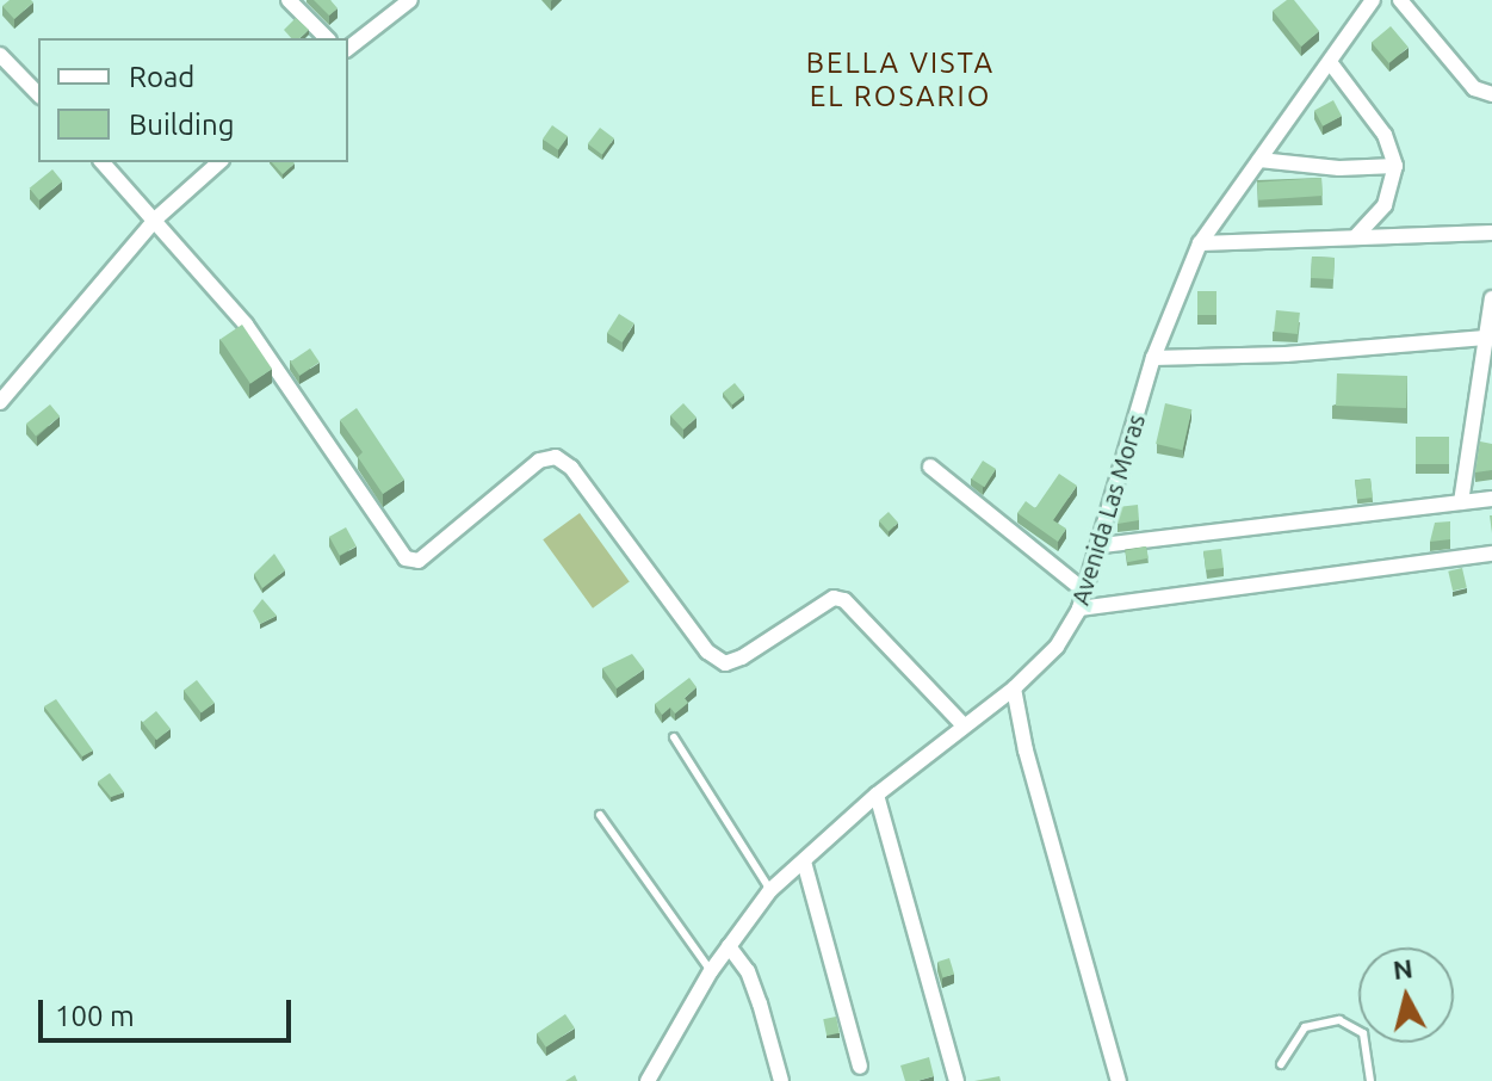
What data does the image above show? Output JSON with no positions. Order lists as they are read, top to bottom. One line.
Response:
{"streets":{"street":["Avenida Las Moras"]},"districts":["BELLA VISTA EL ROSARIO"],"legend":["Road","Building"],"scale_bar":"100 m","north":"top"}
